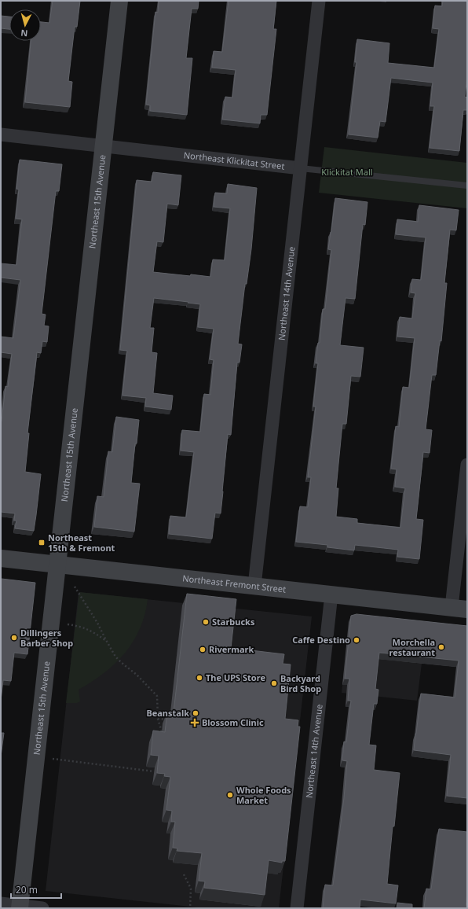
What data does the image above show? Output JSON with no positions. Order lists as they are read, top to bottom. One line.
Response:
{"streets":{"street":["Northeast Klickitat Street","Northeast 15th Avenue","Northeast 14th Avenue","Northeast Fremont Street"]},"crossings":[["Northeast Klickitat Street","Northeast 15th Avenue"],["Northeast Klickitat Street","Northeast 14th Avenue"],["Northeast 15th Avenue","Northeast Fremont Street"],["Northeast 14th Avenue","Northeast Fremont Street"]],"parks":["Klickitat Mall"],"places":{"transit":["Northeast 15th & Fremont"],"other":["Starbucks","Dillingers Barber Shop","Caffe Destino","Morchella restaurant","Rivermark","The UPS Store","Backyard Bird Shop","Beanstalk","Whole Foods Market"],"health":["Blossom Clinic"]},"scale_bar":"20 m","north":"bottom"}
